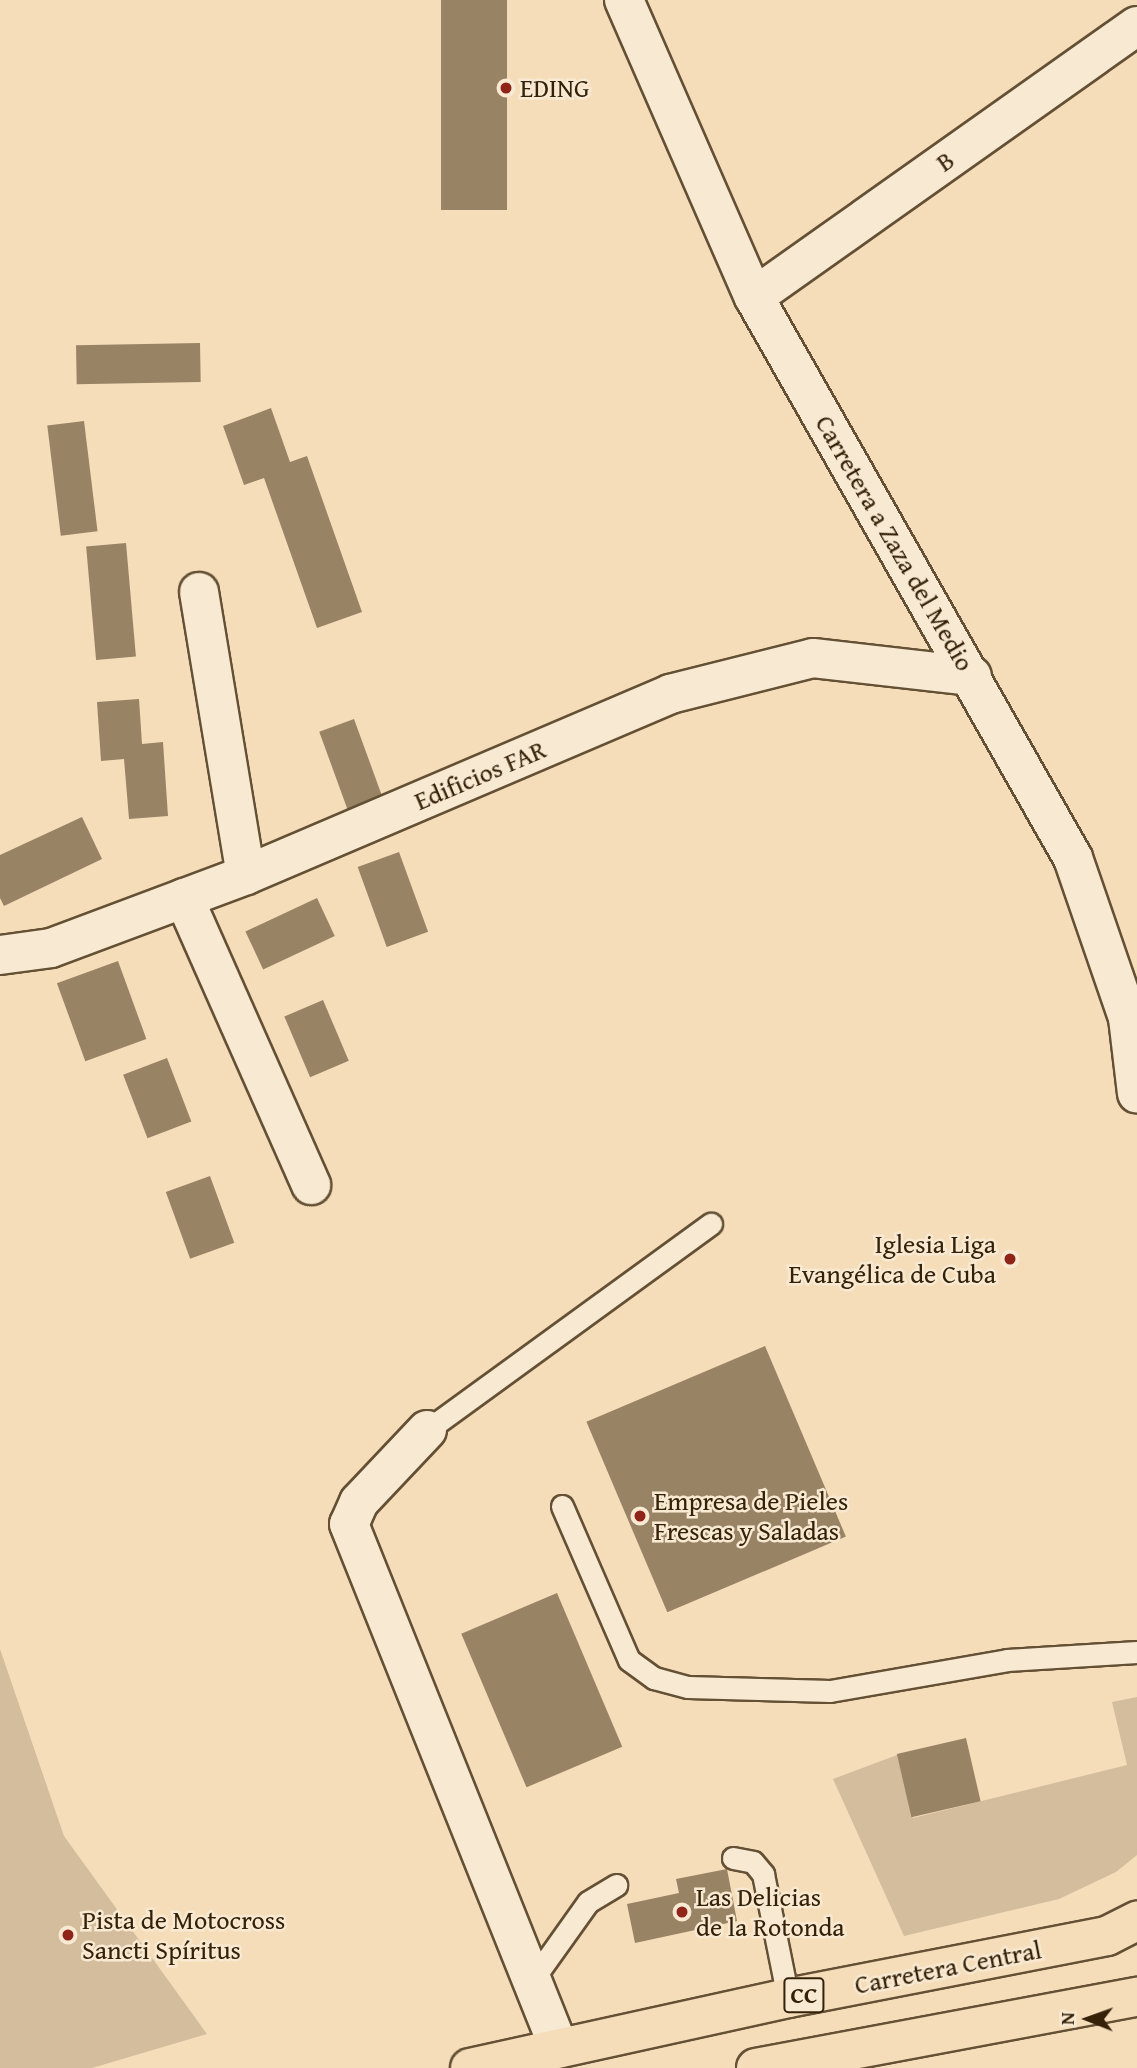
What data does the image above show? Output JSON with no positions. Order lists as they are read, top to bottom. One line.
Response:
{"streets":{"highway":["Carretera Central","CC"],"street":["B","Carretera a Zaza del Medio","Edificios FAR"]},"crossings":[["B","Carretera a Zaza del Medio"],["Carretera a Zaza del Medio","Edificios FAR"]],"places":["EDING","Iglesia Liga Evangélica de Cuba","Empresa de Pieles Frescas y Saladas","Las Delicias de la Rotonda","Pista de Motocross Sancti Spíritus"],"north":"left"}
